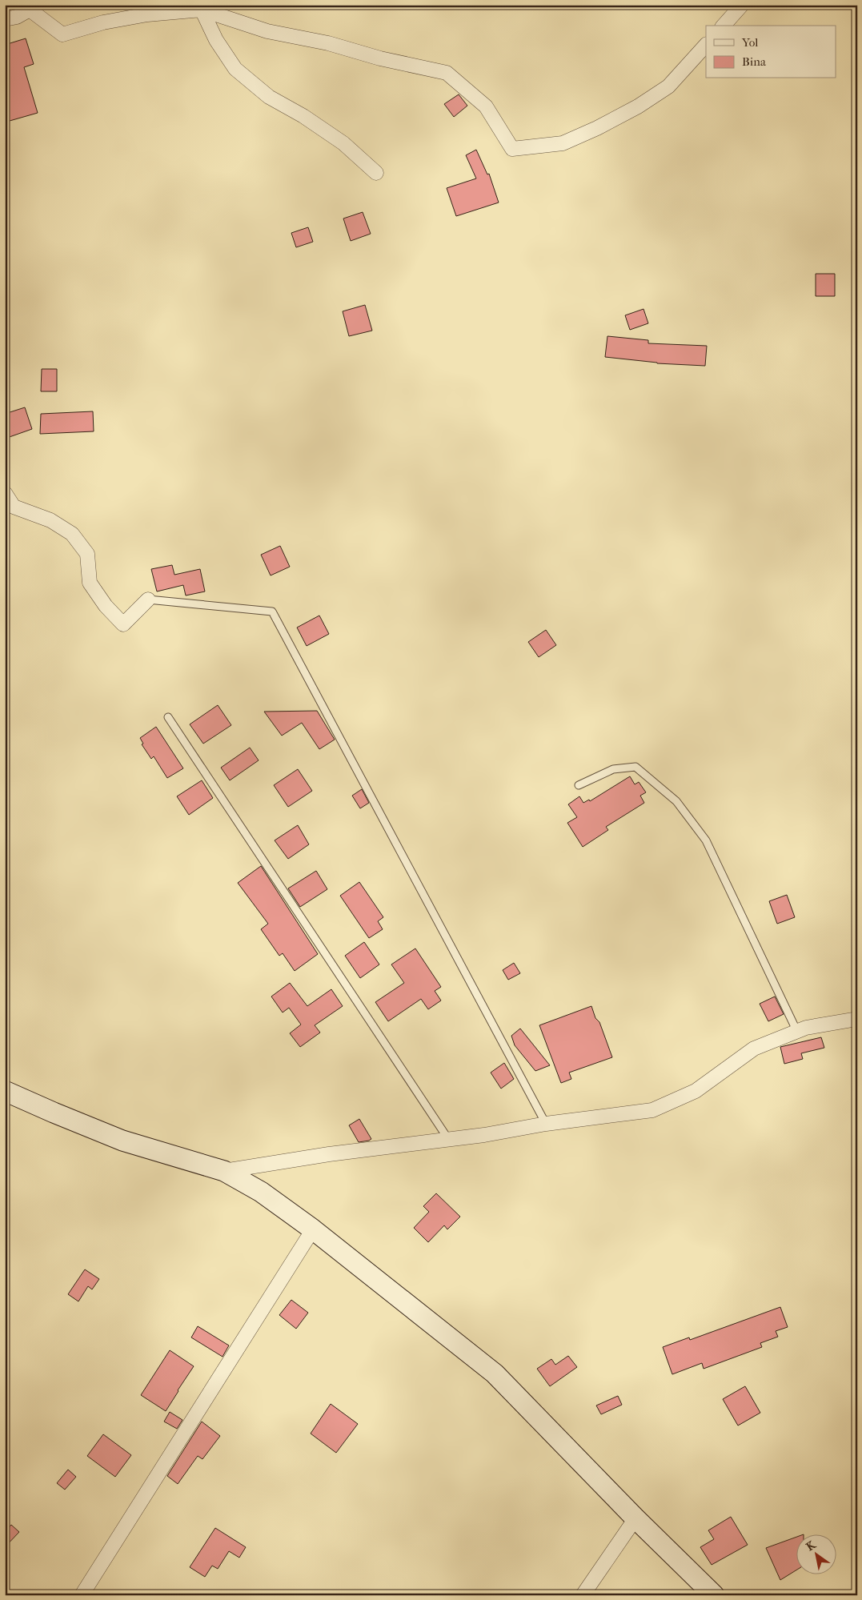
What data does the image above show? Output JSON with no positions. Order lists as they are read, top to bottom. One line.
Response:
{"legend":["Yol","Bina"],"north":"top left"}
